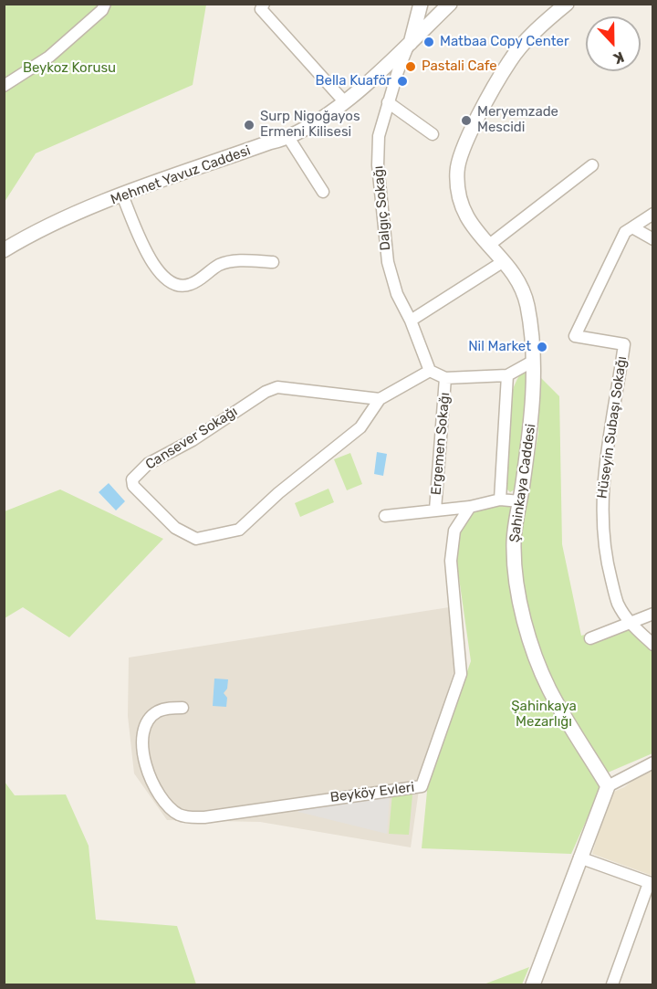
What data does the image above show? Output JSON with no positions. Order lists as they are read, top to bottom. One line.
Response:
{"streets":{"street":["Mehmet Yavuz Caddesi","Dalgıç Sokağı","Hüseyin Subaşı Sokağı","Cansever Sokağı","Ergemen Sokağı","Şahinkaya Caddesi","Beyköy Evleri"]},"crossings":[["Mehmet Yavuz Caddesi","Dalgıç Sokağı"],["Dalgıç Sokağı","Cansever Sokağı"]],"parks":["Beykoz Korusu","Şahinkaya Mezarlığı"],"places":["Matbaa Copy Center","Pastali Cafe","Bella Kuaför","Meryemzade Mescidi","Surp Nigoğayos Ermeni Kilisesi","Nil Market"],"north":"bottom"}
